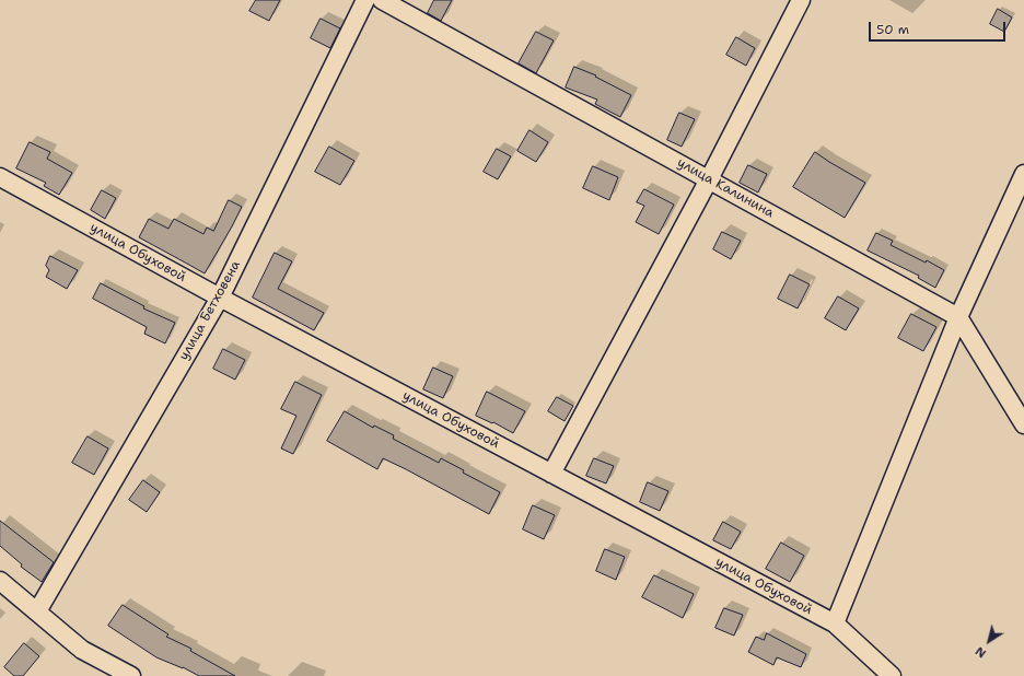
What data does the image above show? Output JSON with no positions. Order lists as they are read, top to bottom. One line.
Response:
{"streets":{"street":["улица Калинина","улица Обуховой","улица Бетховена"]},"crossings":[["улица Обуховой","улица Бетховена"]],"scale_bar":"50 m","north":"bottom left"}
